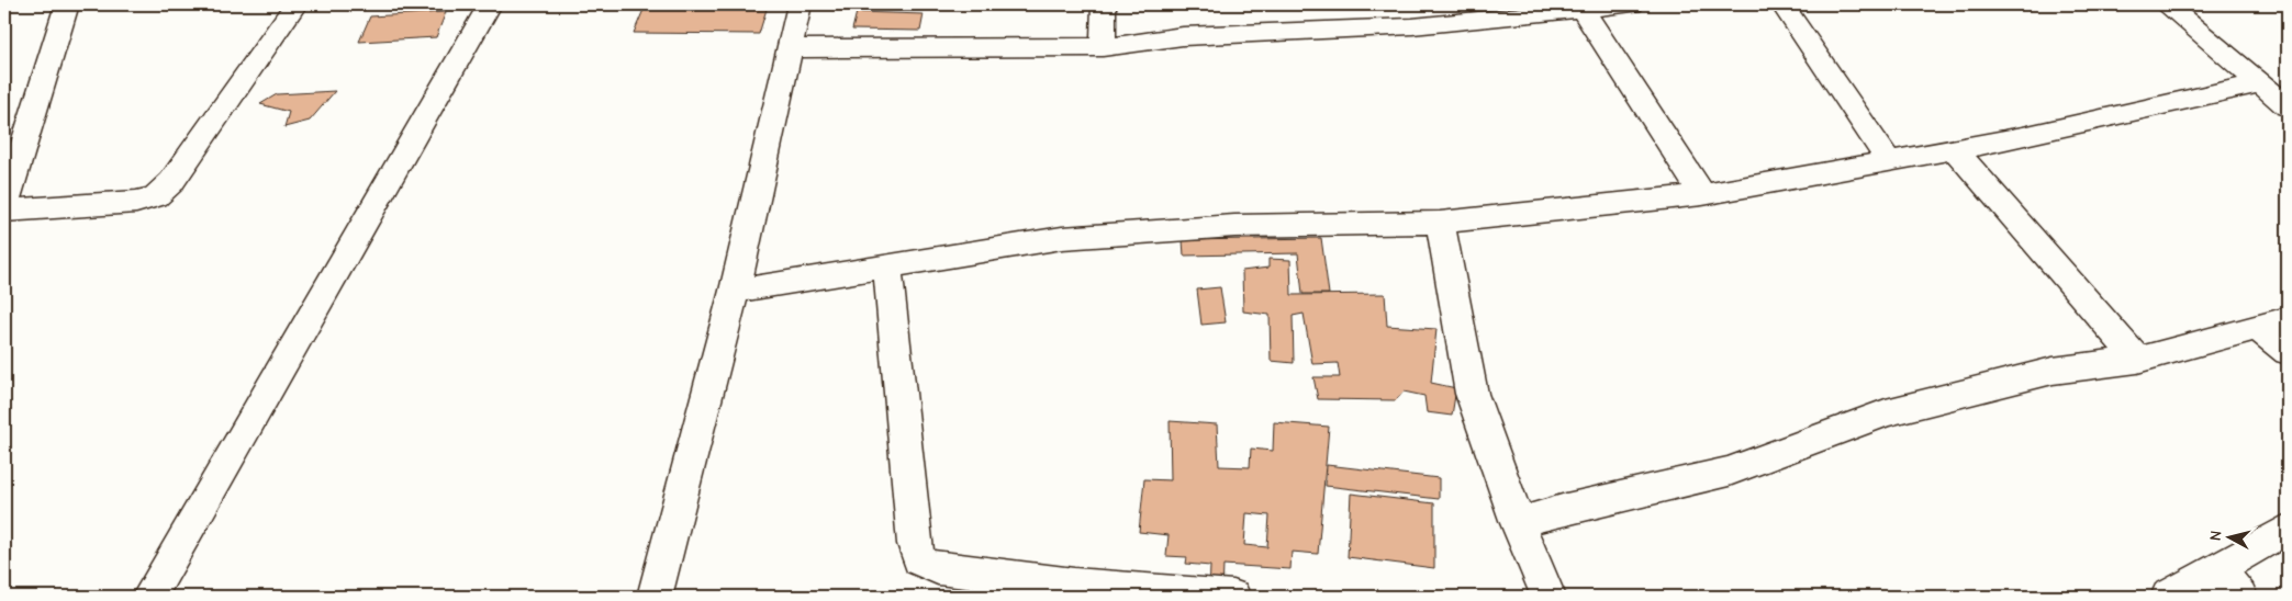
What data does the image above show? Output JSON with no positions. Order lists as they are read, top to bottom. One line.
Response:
{"north":"left"}
